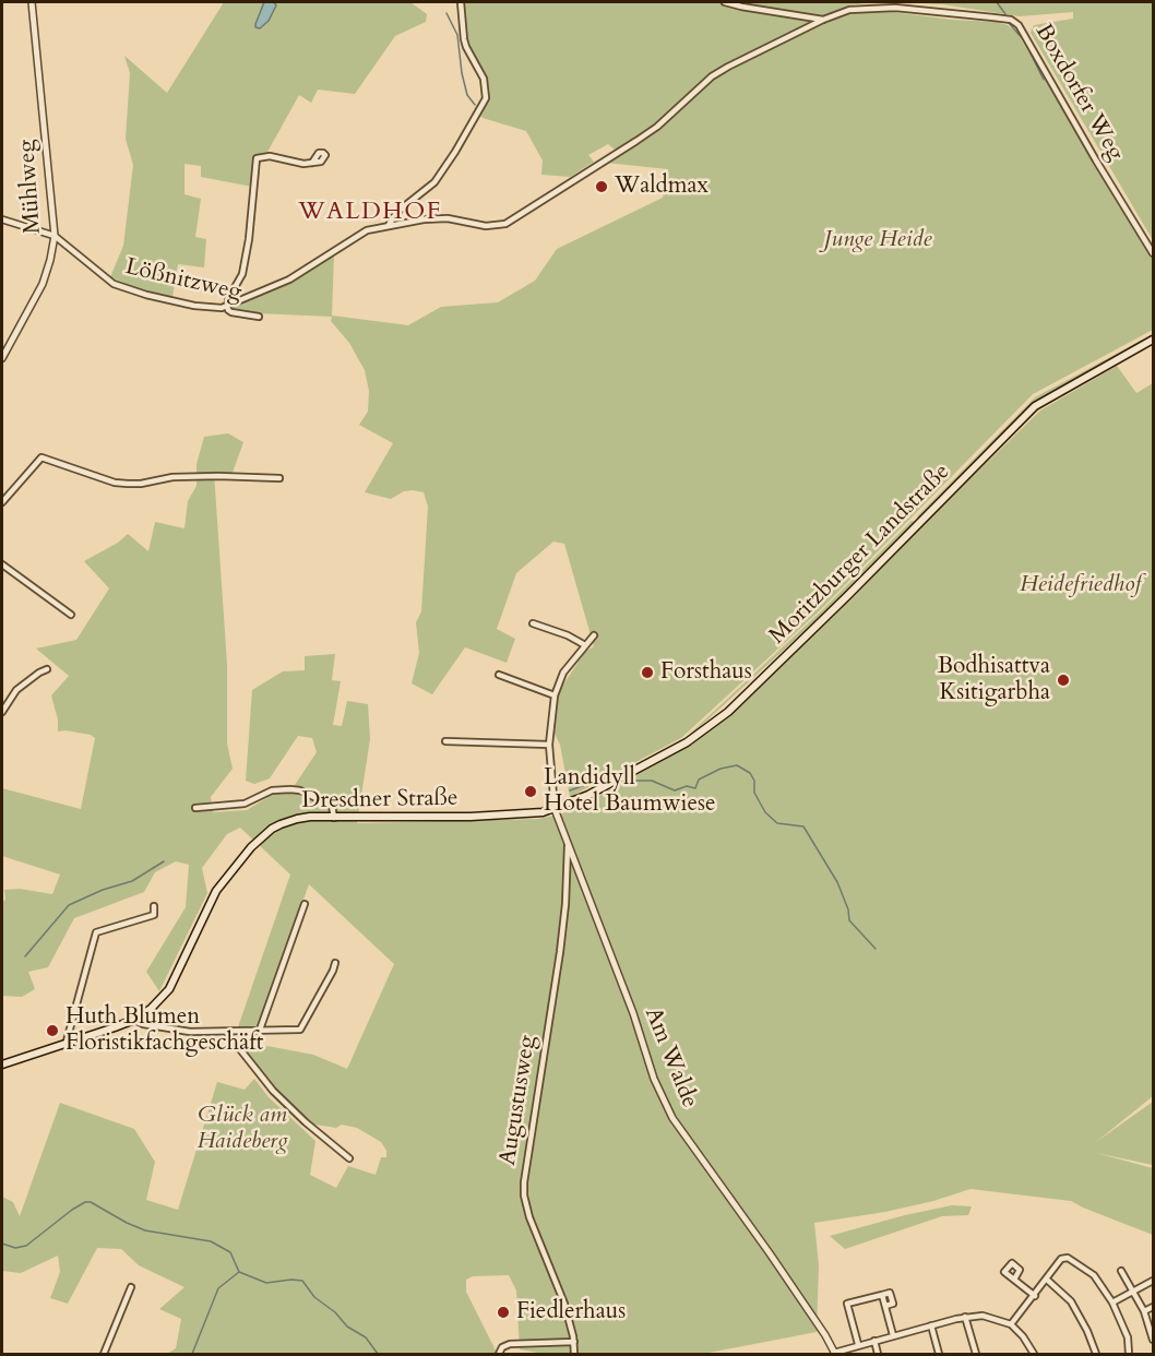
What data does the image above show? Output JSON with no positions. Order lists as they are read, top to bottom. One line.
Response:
{"streets":{"main road":["Moritzburger Landstraße","Dresdner Straße"],"street":["Boxdorfer Weg","Mühlweg","Lößnitzweg","Am Walde","Augustusweg"]},"crossings":[["Boxdorfer Weg","Lößnitzweg"],["Mühlweg","Lößnitzweg"],["Moritzburger Landstraße","Dresdner Straße"],["Moritzburger Landstraße","Am Walde"],["Dresdner Straße","Am Walde"],["Am Walde","Augustusweg"]],"districts":["WALDHOF"],"parks":["Junge Heide","Heidefriedhof","Glück am Haideberg"],"places":["Waldmax","Forsthaus","Bodhisattva Ksitigarbha","Landidyll Hotel Baumwiese","Huth Blumen Floristikfachgeschäft","Fiedlerhaus"]}
